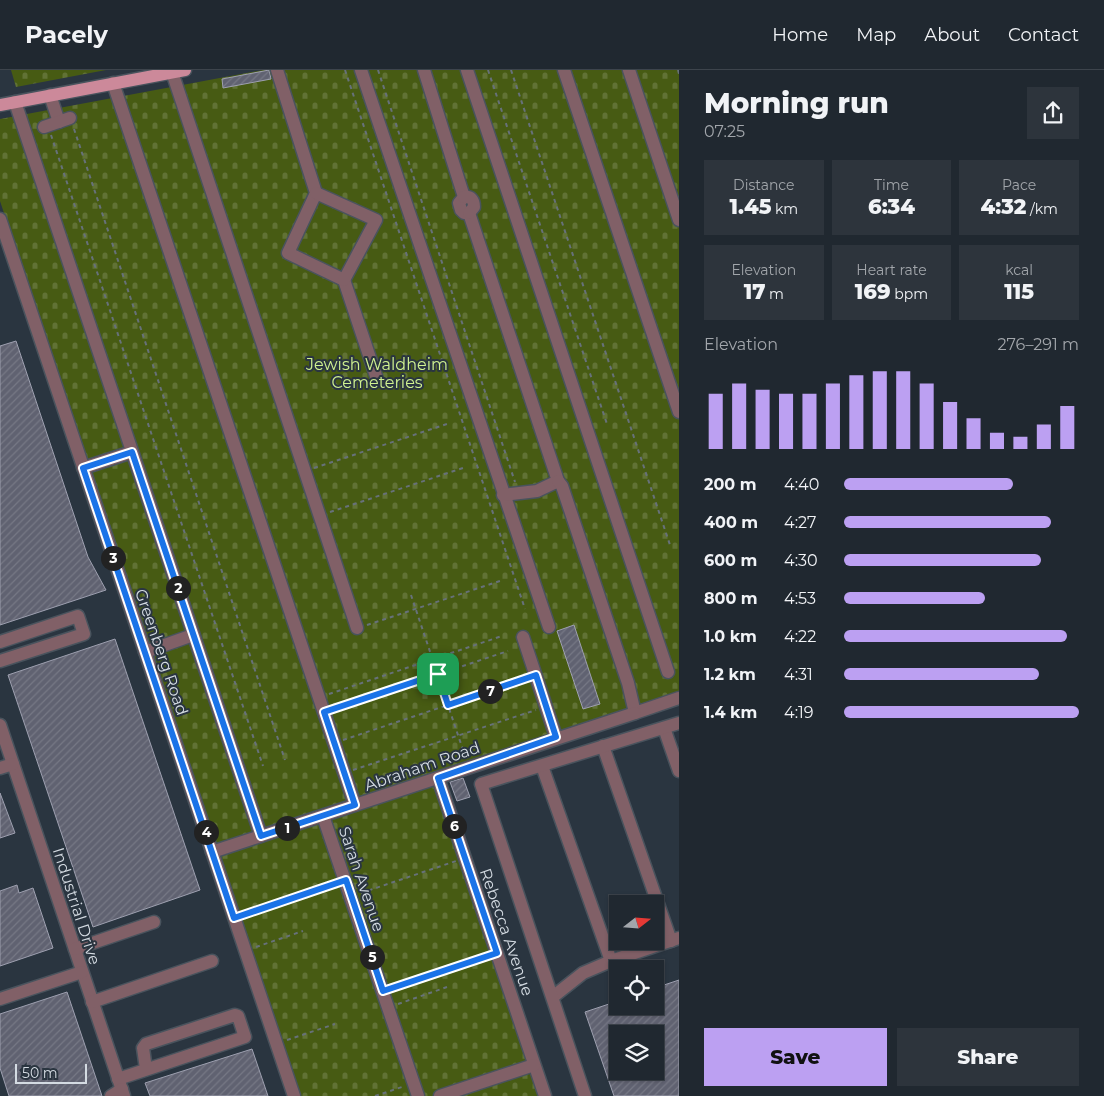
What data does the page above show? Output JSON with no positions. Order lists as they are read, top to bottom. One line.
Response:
{"streets":{"street":["Greenberg Road","Abraham Road","Sarah Avenue","Industrial Drive","Rebecca Avenue"]},"crossings":[["Greenberg Road","Abraham Road"],["Abraham Road","Sarah Avenue"],["Abraham Road","Rebecca Avenue"]],"parks":["Jewish Waldheim Cemeteries"],"scale_bar":"50 m","north":"right","page":{"header":"Pacely","nav":["Home","Map","About","Contact"],"heading":["Morning run","07:25"],"stats":[["Distance","1.45 km"],["Time","6:34"],["Pace","4:32 /km"],["Elevation","17 m"],["Heart rate","169 bpm"],["kcal","115"]],"chart":["Elevation","276–291 m"],"list":[{"name":"200 m","note":"4:40"},{"name":"400 m","note":"4:27"},{"name":"600 m","note":"4:30"},{"name":"800 m","note":"4:53"},{"name":"1.0 km","note":"4:22"},{"name":"1.2 km","note":"4:31"},{"name":"1.4 km","note":"4:19"}],"pins":["3","2","7","6","1","4","5"],"buttons":["Save","Share"],"scale":"50 m"}}
